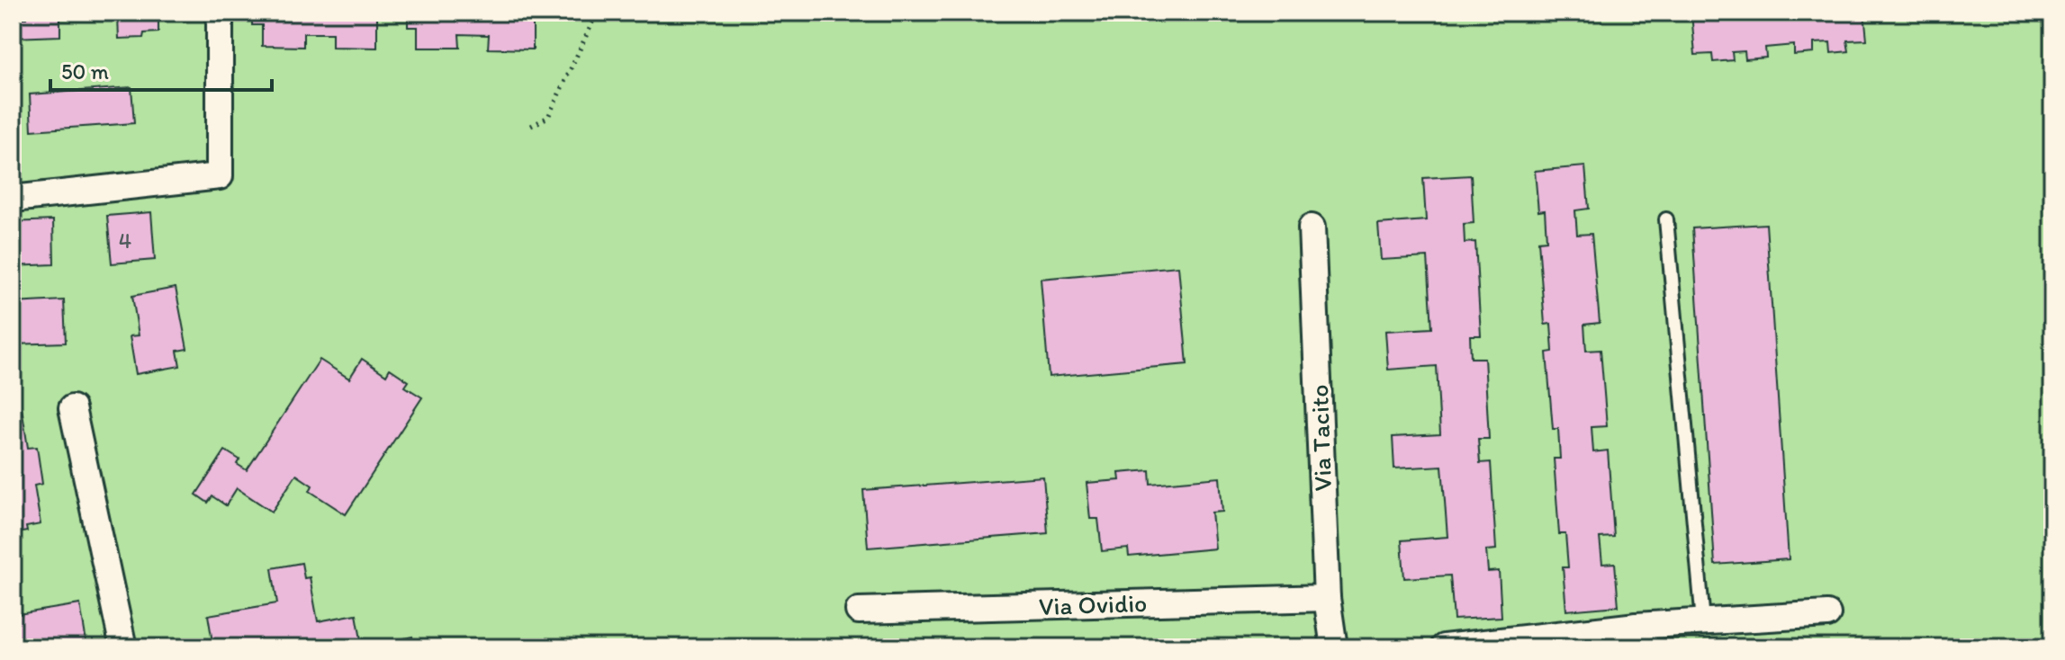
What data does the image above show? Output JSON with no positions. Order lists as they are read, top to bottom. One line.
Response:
{"streets":{"street":["Via Tacito","Via Ovidio"]},"crossings":[["Via Tacito","Via Ovidio"]],"house_numbers":["4"],"scale_bar":"50 m"}
